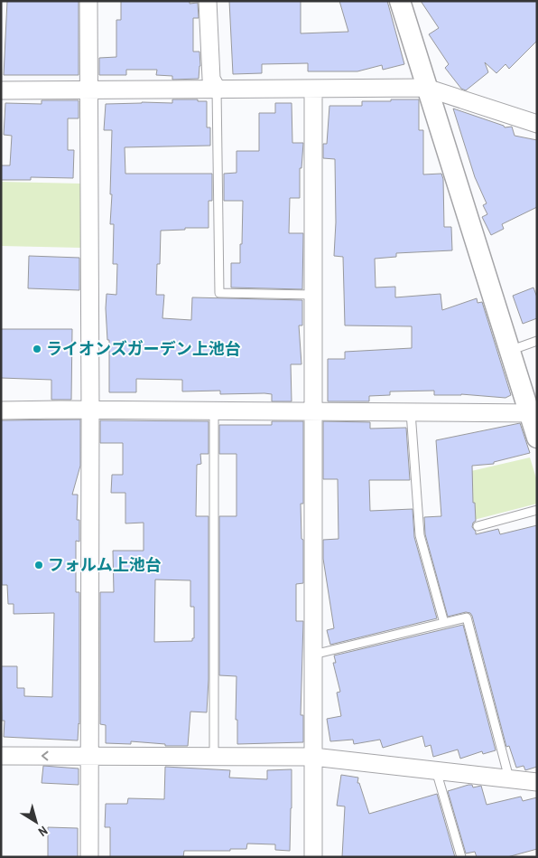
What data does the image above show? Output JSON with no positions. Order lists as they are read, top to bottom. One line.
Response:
{"places":["ライオンズガーデン上池台","フォルム上池台"],"north":"bottom right"}
